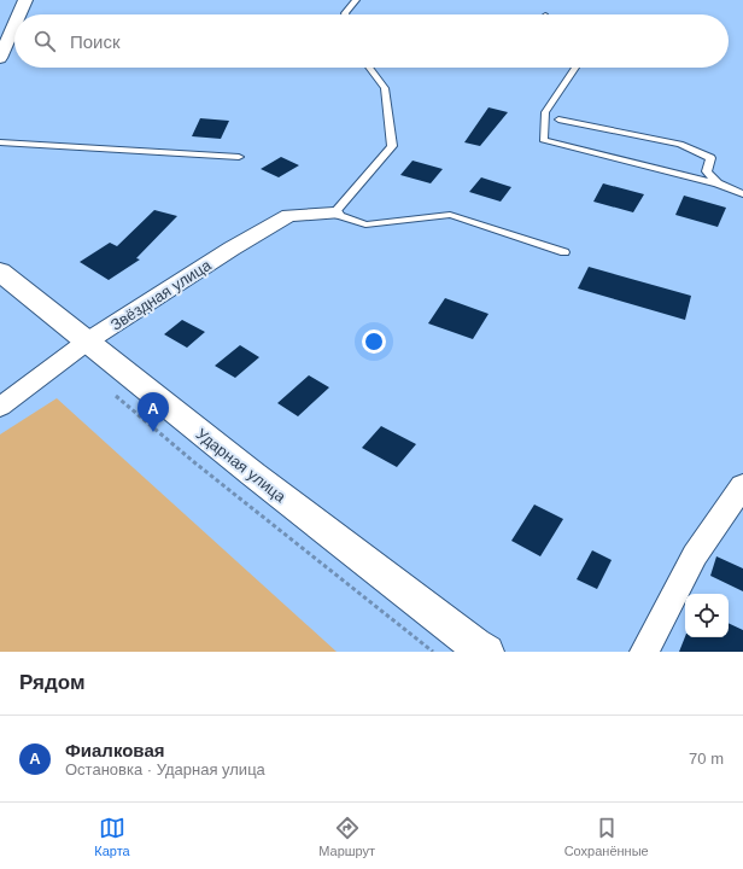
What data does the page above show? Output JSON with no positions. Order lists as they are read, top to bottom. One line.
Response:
{"streets":{"street":["Звёздная улица","Ударная улица"]},"crossings":[["Звёздная улица","Ударная улица"]],"page":{"search":"Поиск","pins":"A","heading":"Рядом","list":[{"mark":"A","name":"Фиалковая","note":"Остановка · Ударная улица","value":"70 m"}],"nav":["Карта","Маршрут","Сохранённые"]}}
